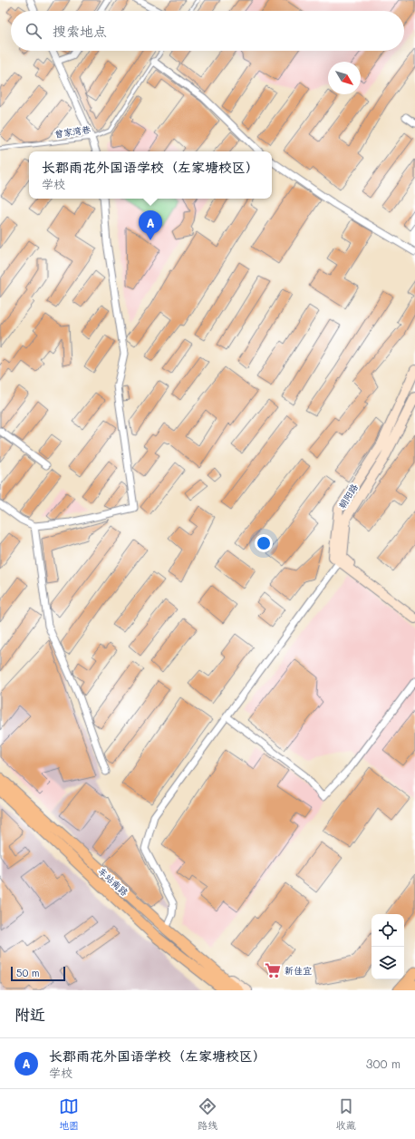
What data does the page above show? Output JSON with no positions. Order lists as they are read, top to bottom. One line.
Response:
{"streets":{"main road":["车站南路"],"street":["朝阳路"],"lane":["曾家湾巷"]},"places":{"supermarket":["新佳宜"]},"scale_bar":"50 m","north":"bottom right","page":{"search":"搜索地点","popup":["长郡雨花外国语学校（左家塘校区）","学校"],"pins":"A","scale":"50 m","heading":"附近","list":[{"mark":"A","name":"长郡雨花外国语学校（左家塘校区）","note":"学校","value":"300 m"}],"nav":["地图","路线","收藏"]}}
